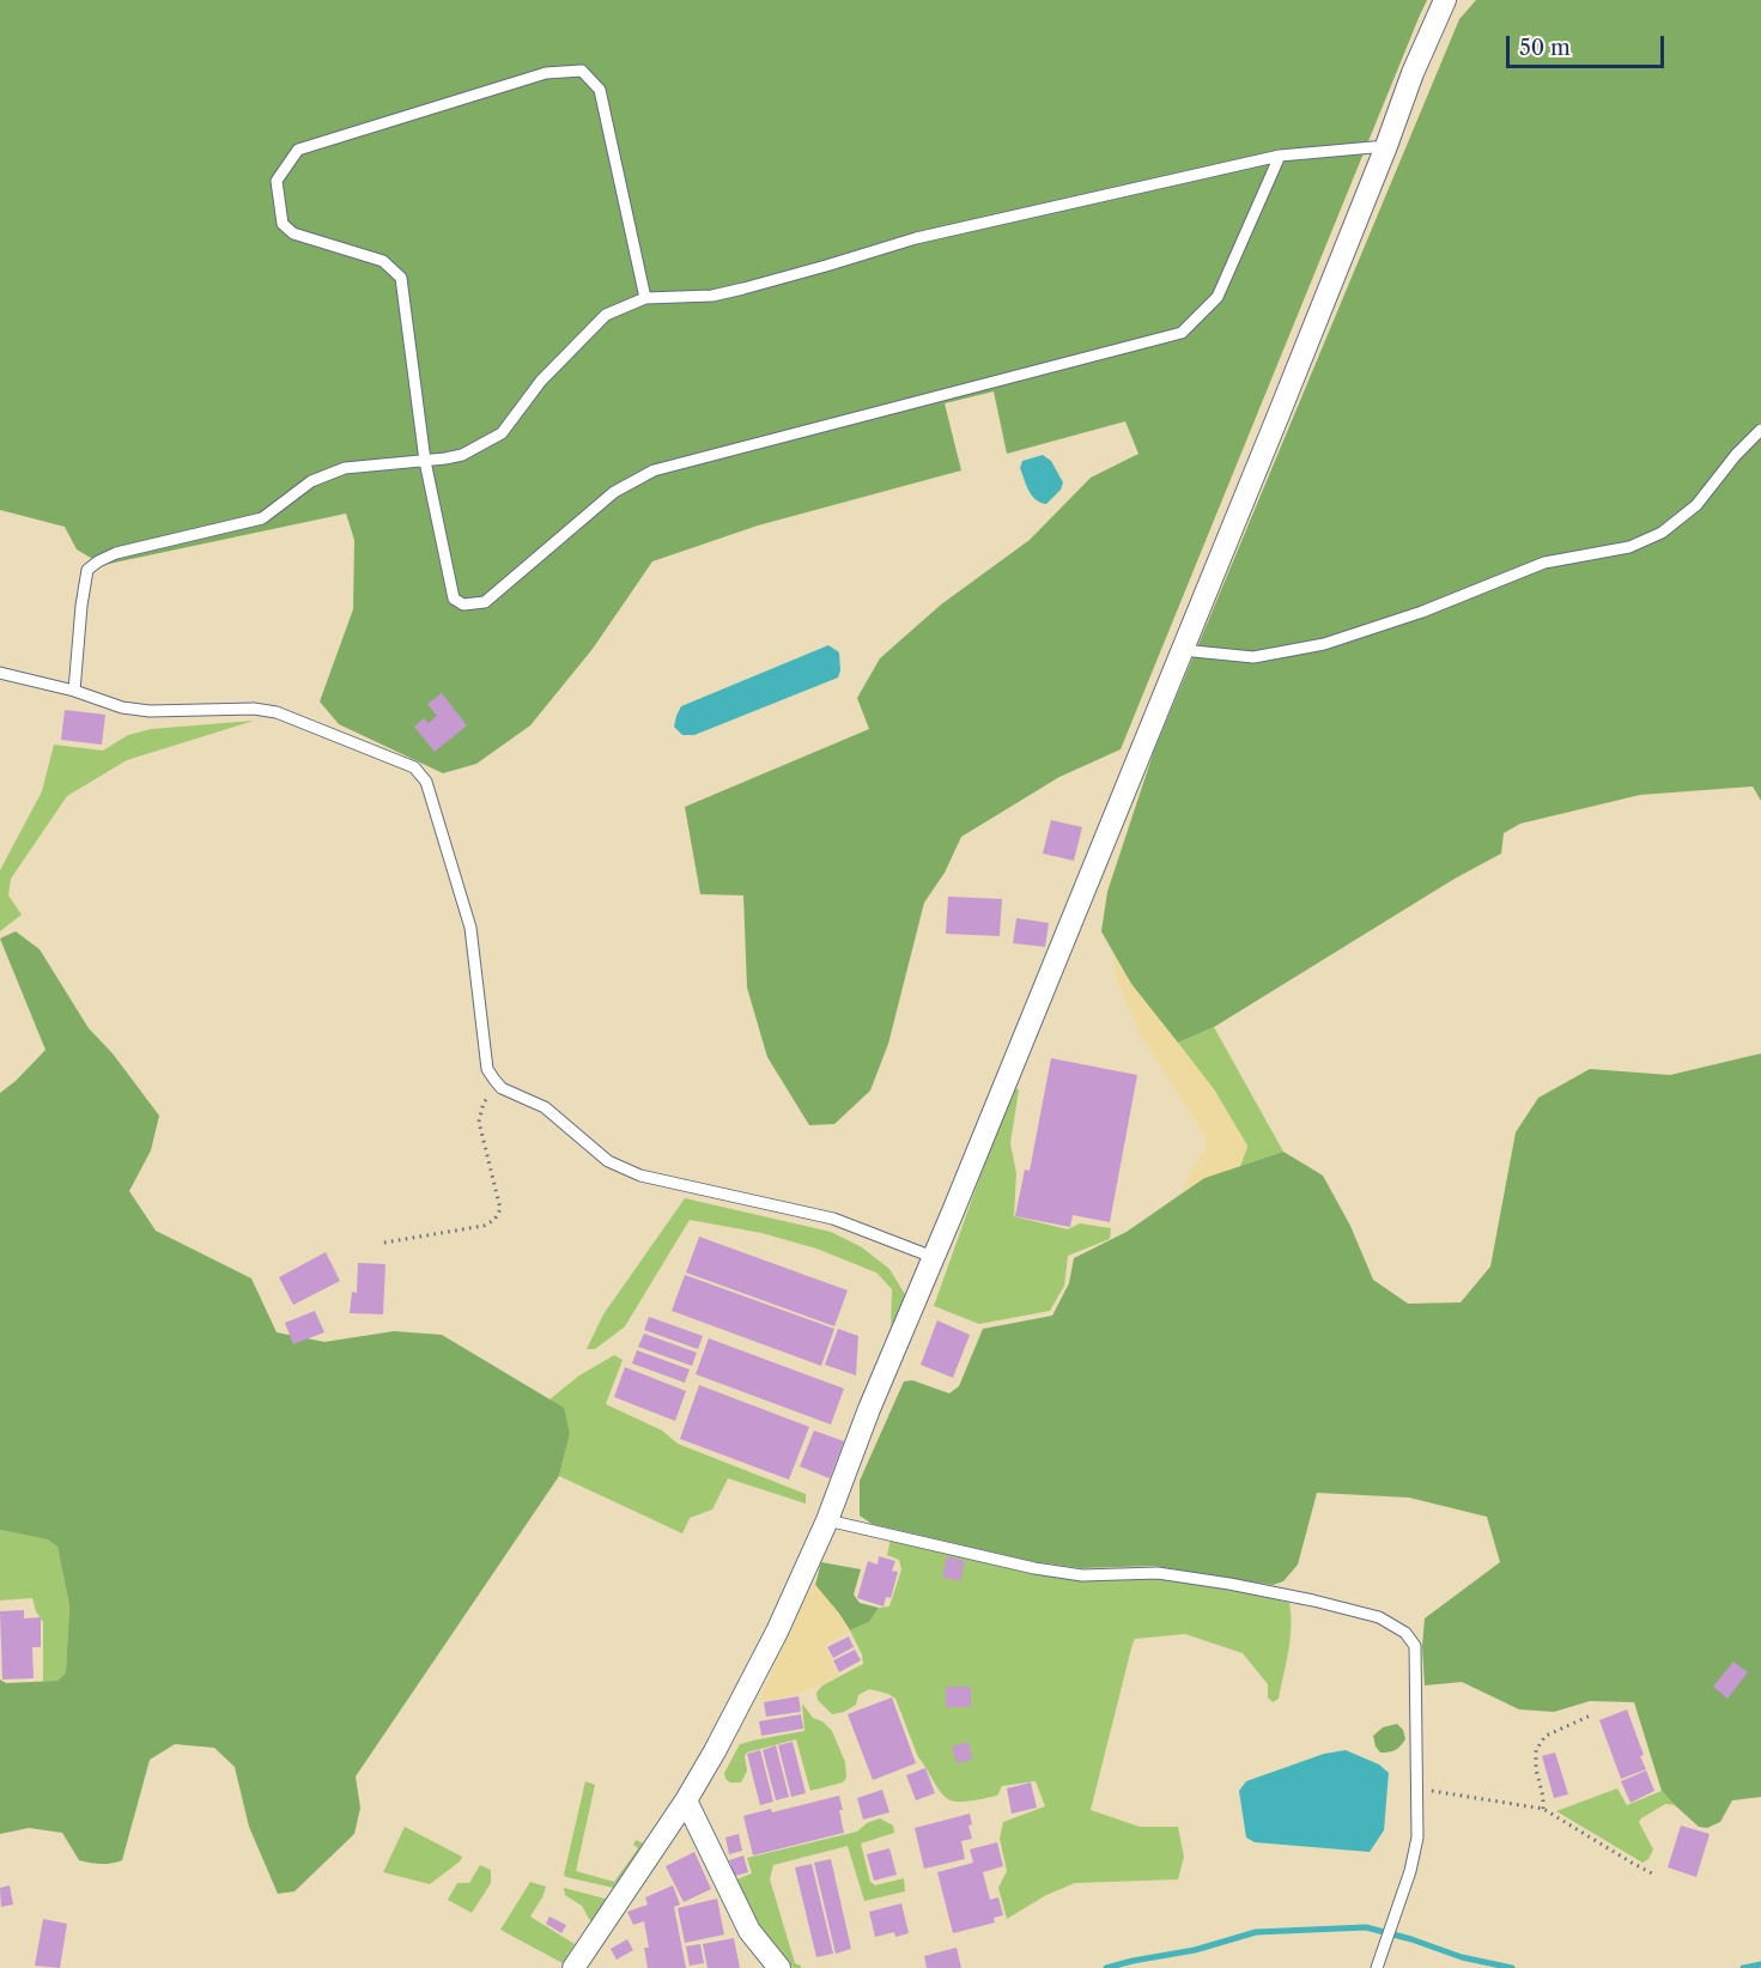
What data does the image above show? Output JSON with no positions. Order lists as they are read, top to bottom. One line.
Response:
{"scale_bar":"50 m"}
